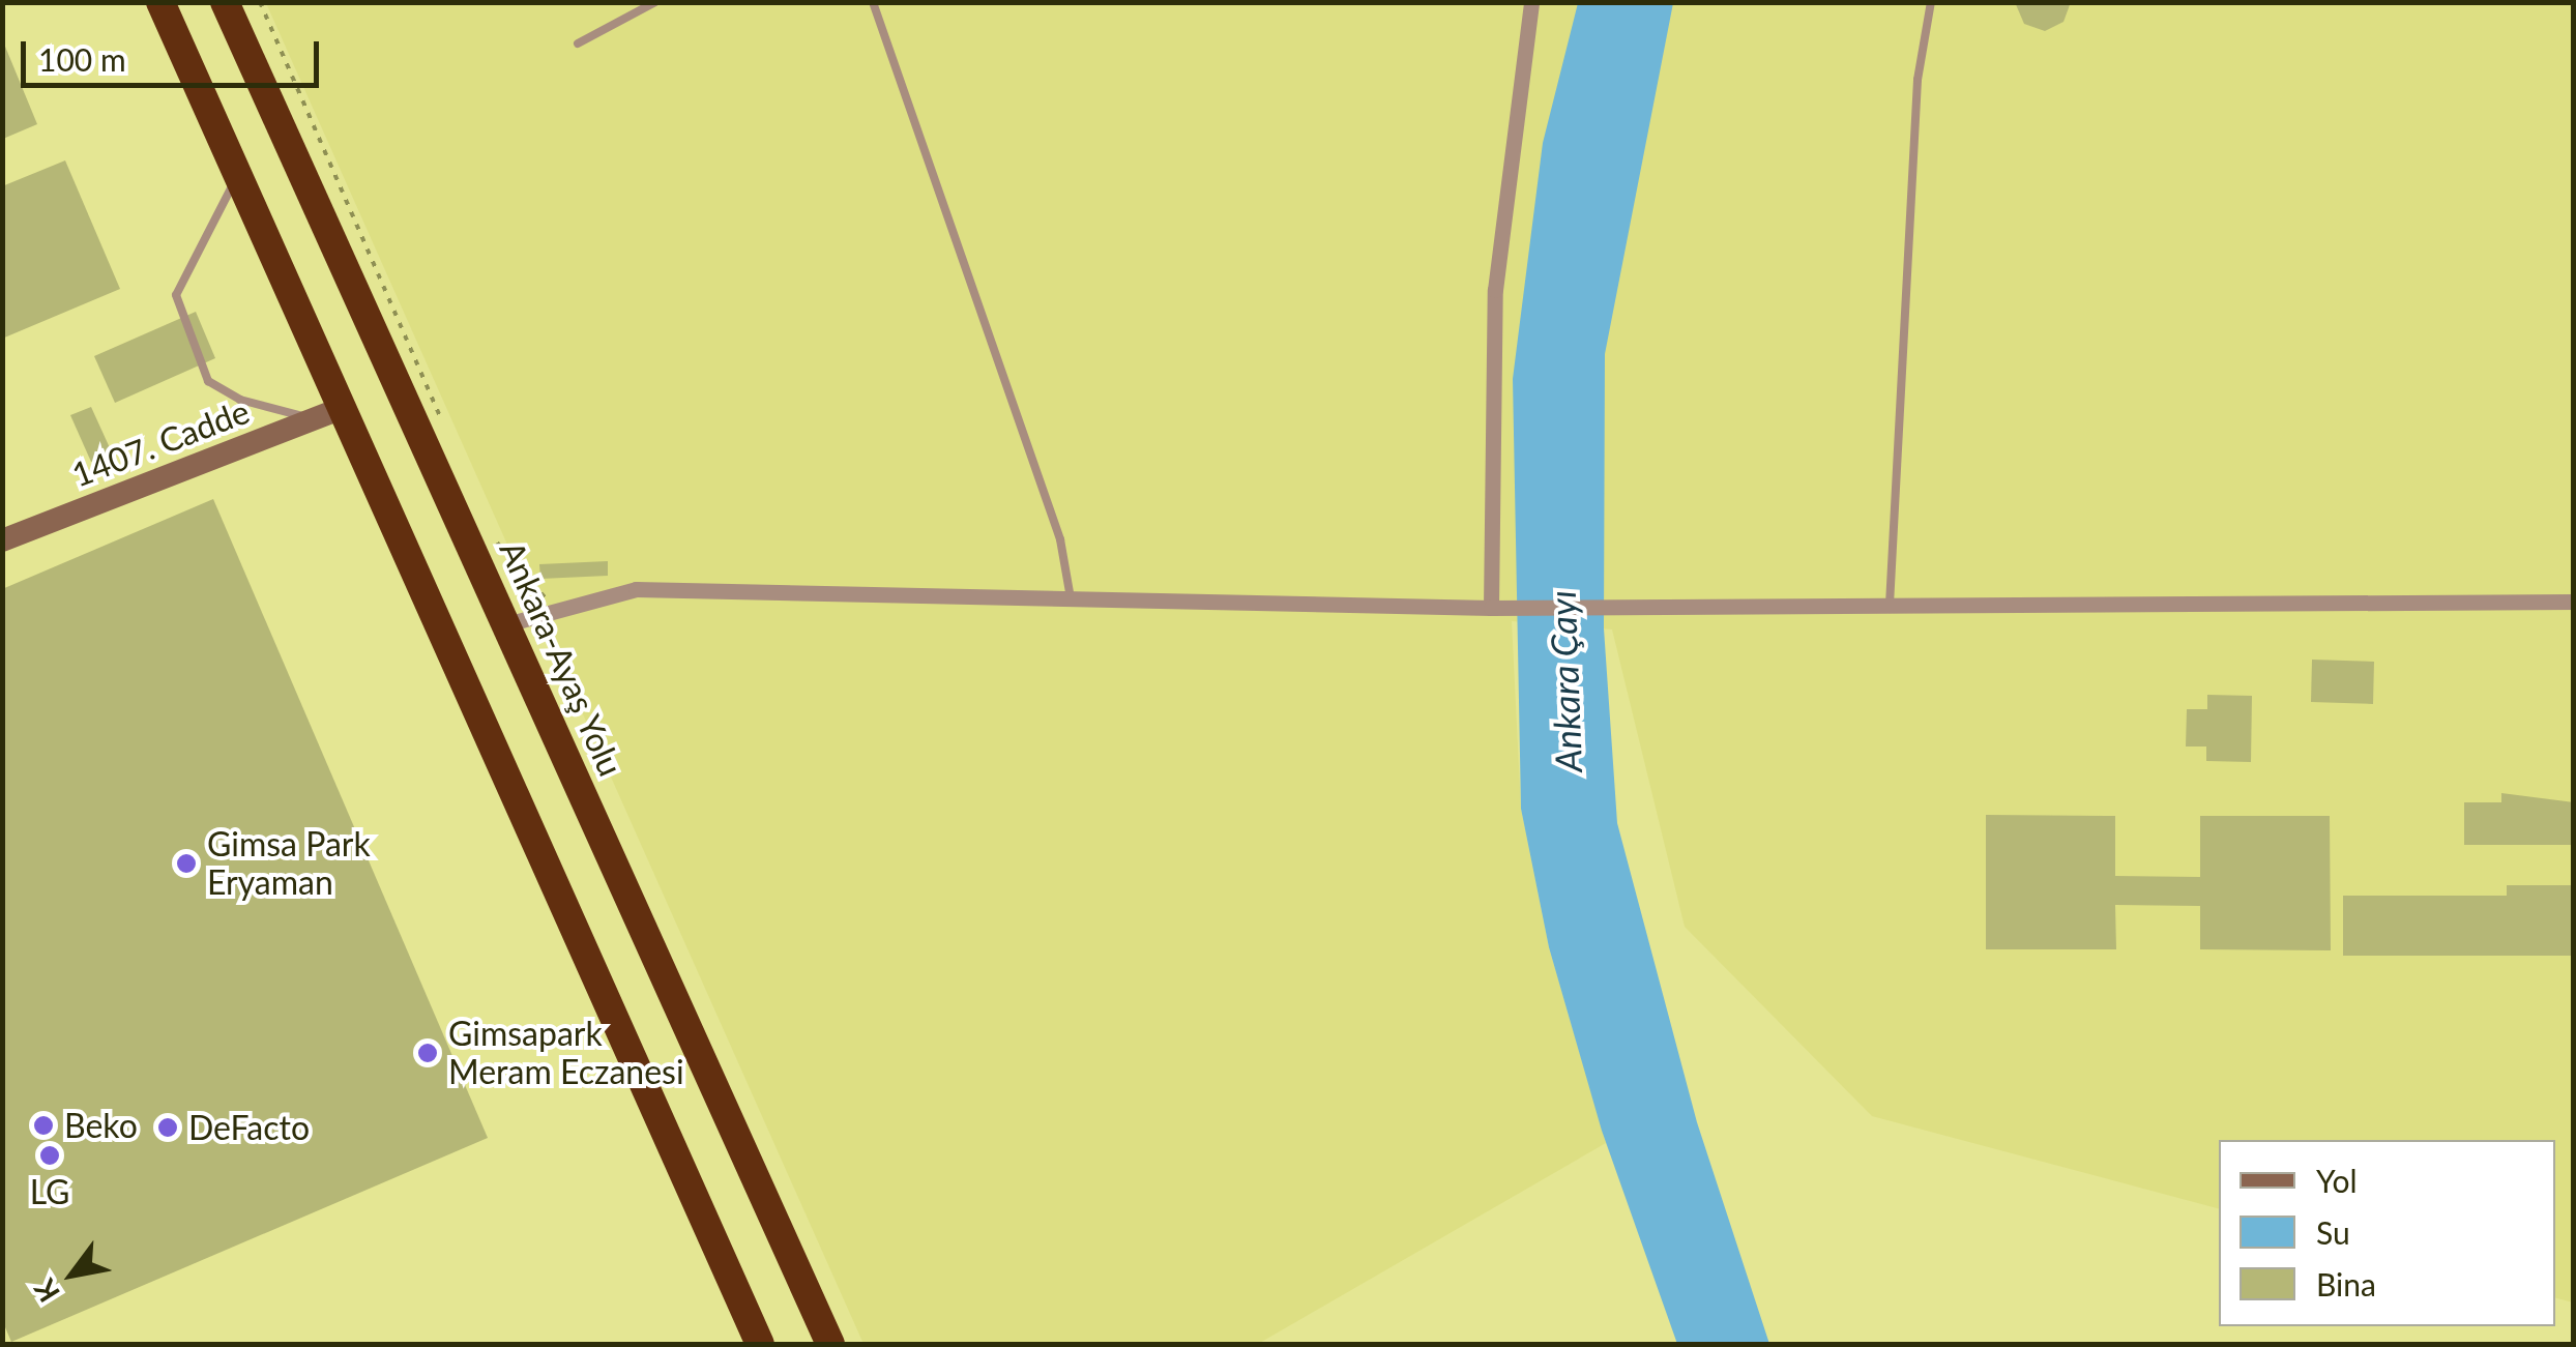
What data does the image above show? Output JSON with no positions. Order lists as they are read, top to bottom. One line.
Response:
{"streets":{"highway":["Ankara-Ayaş Yolu"],"street":["1407. Cadde"]},"water":["Ankara Çayı"],"places":["Gimsa Park Eryaman","Gimsapark Meram Eczanesi","Beko","DeFacto","LG"],"legend":["Yol","Su","Bina"],"scale_bar":"100 m","north":"bottom left"}
